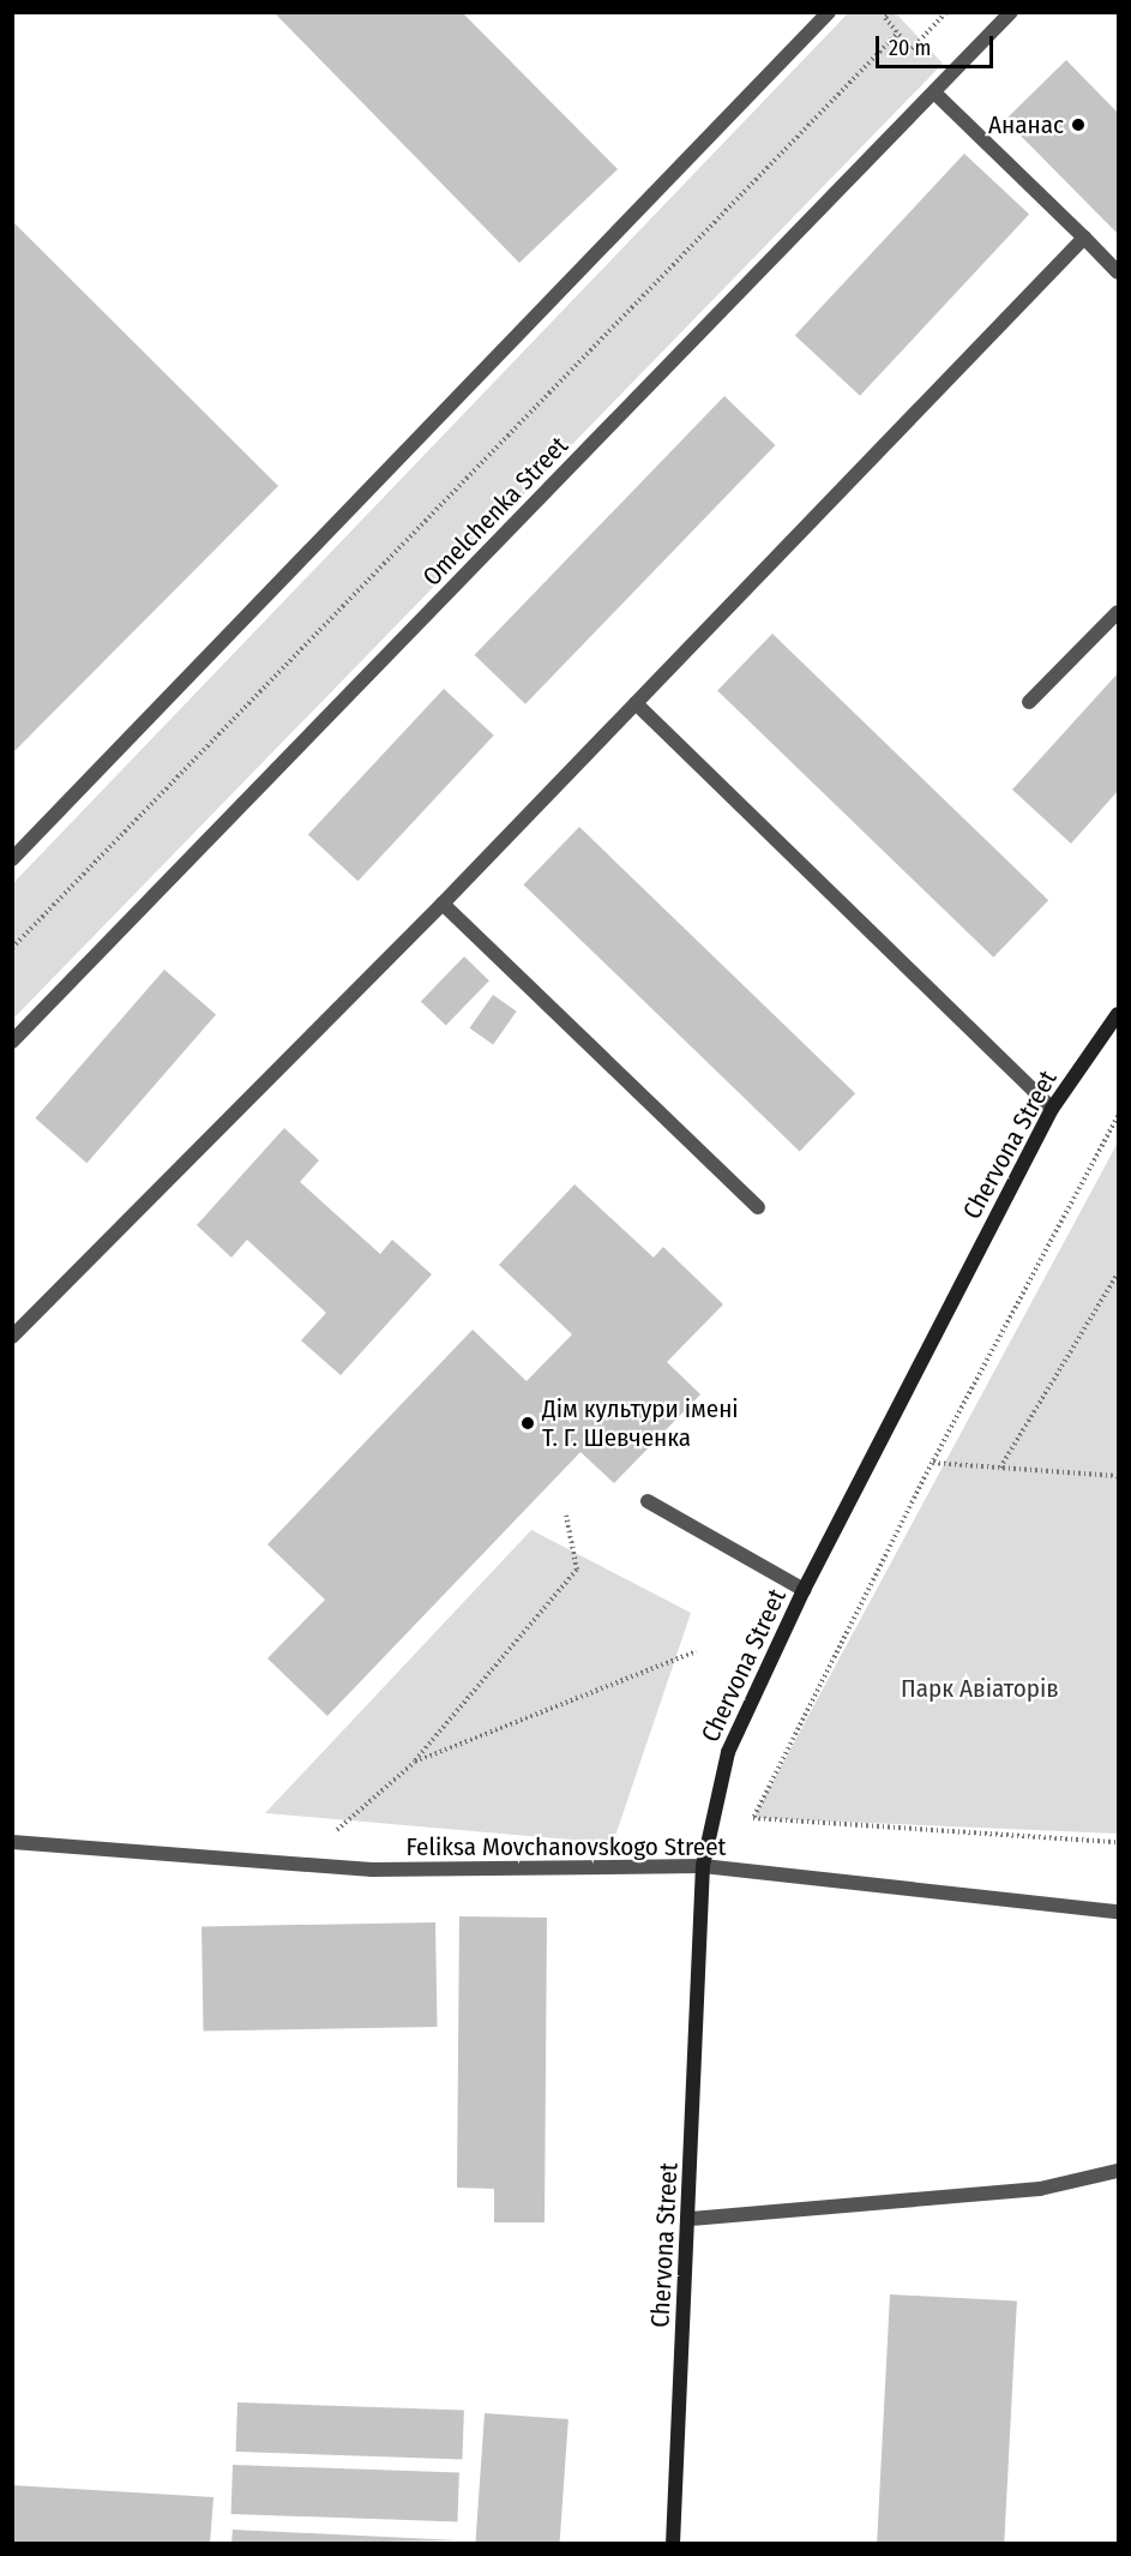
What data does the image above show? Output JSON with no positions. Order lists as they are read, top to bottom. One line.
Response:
{"streets":{"main road":["Chervona Street"],"street":["Omelchenka Street","Feliksa Movchanovskogo Street"]},"crossings":[["Chervona Street","Feliksa Movchanovskogo Street"]],"parks":["Парк Авіаторів"],"places":["Ананас","Дім культури імені Т. Г. Шевченка"],"scale_bar":"20 m"}
